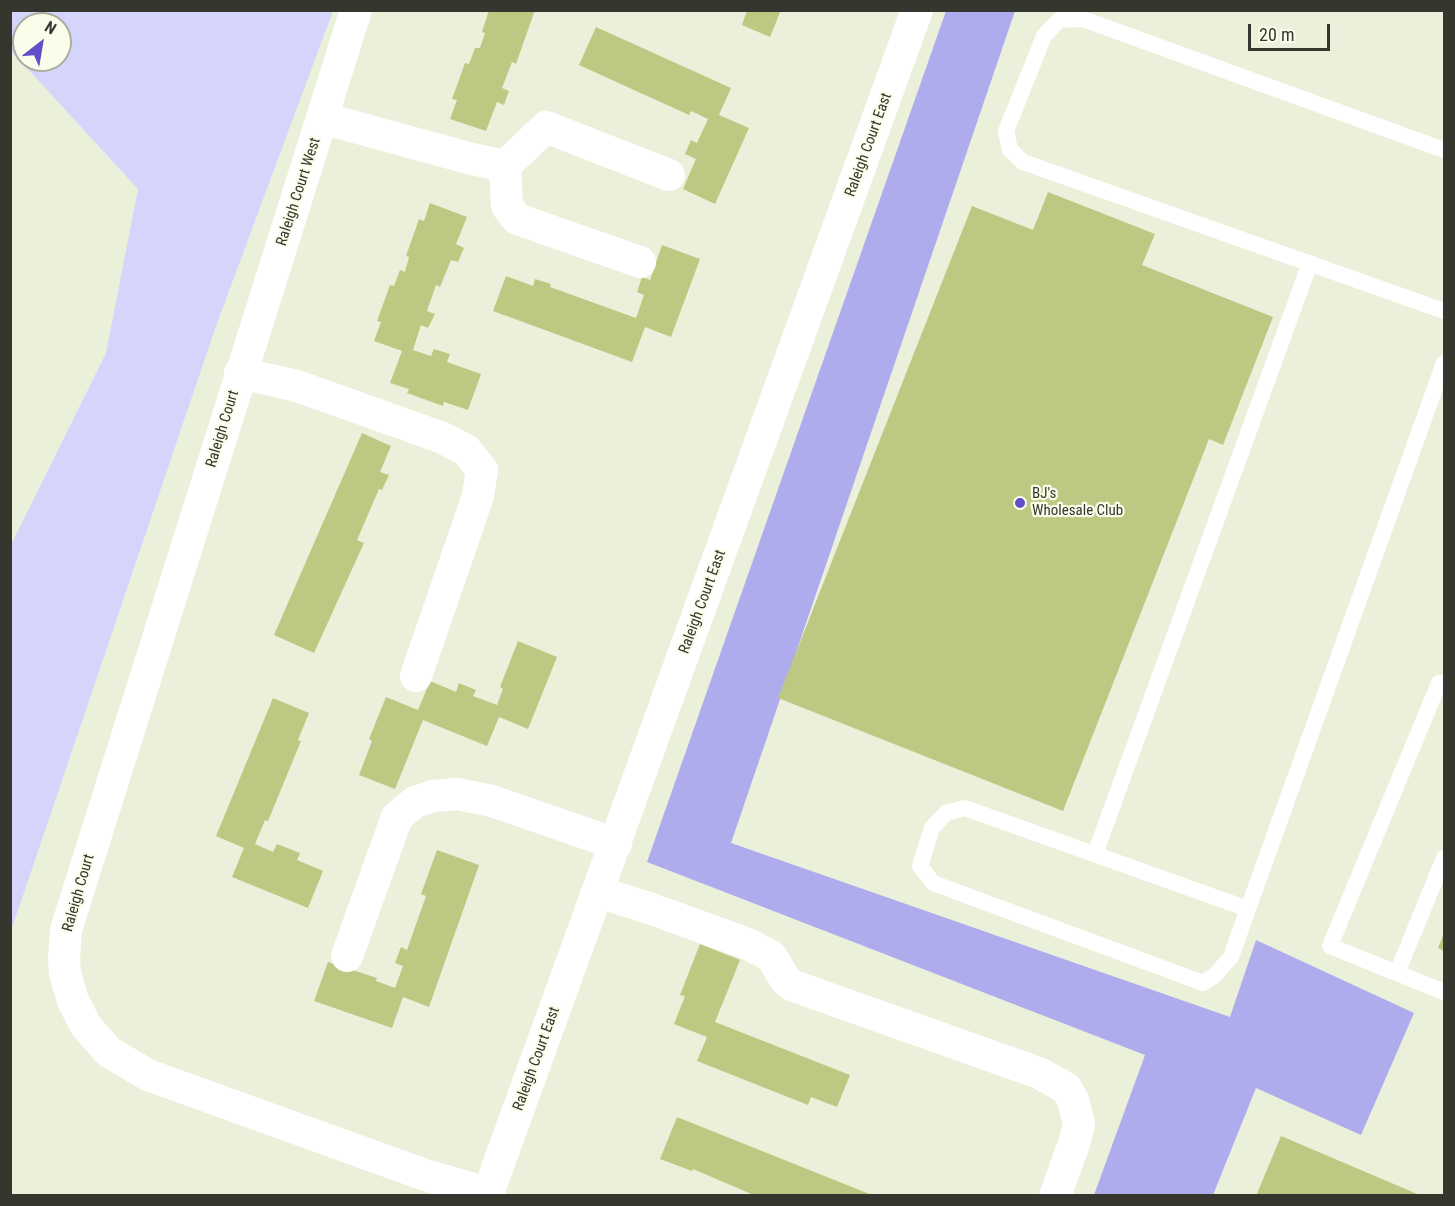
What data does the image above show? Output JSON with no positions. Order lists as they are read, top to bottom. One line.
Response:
{"streets":{"street":["Raleigh Court East","Raleigh Court West","Raleigh Court"]},"crossings":[["Raleigh Court East","Raleigh Court"],["Raleigh Court West","Raleigh Court"]],"places":["BJ's Wholesale Club"],"scale_bar":"20 m","north":"top right"}
